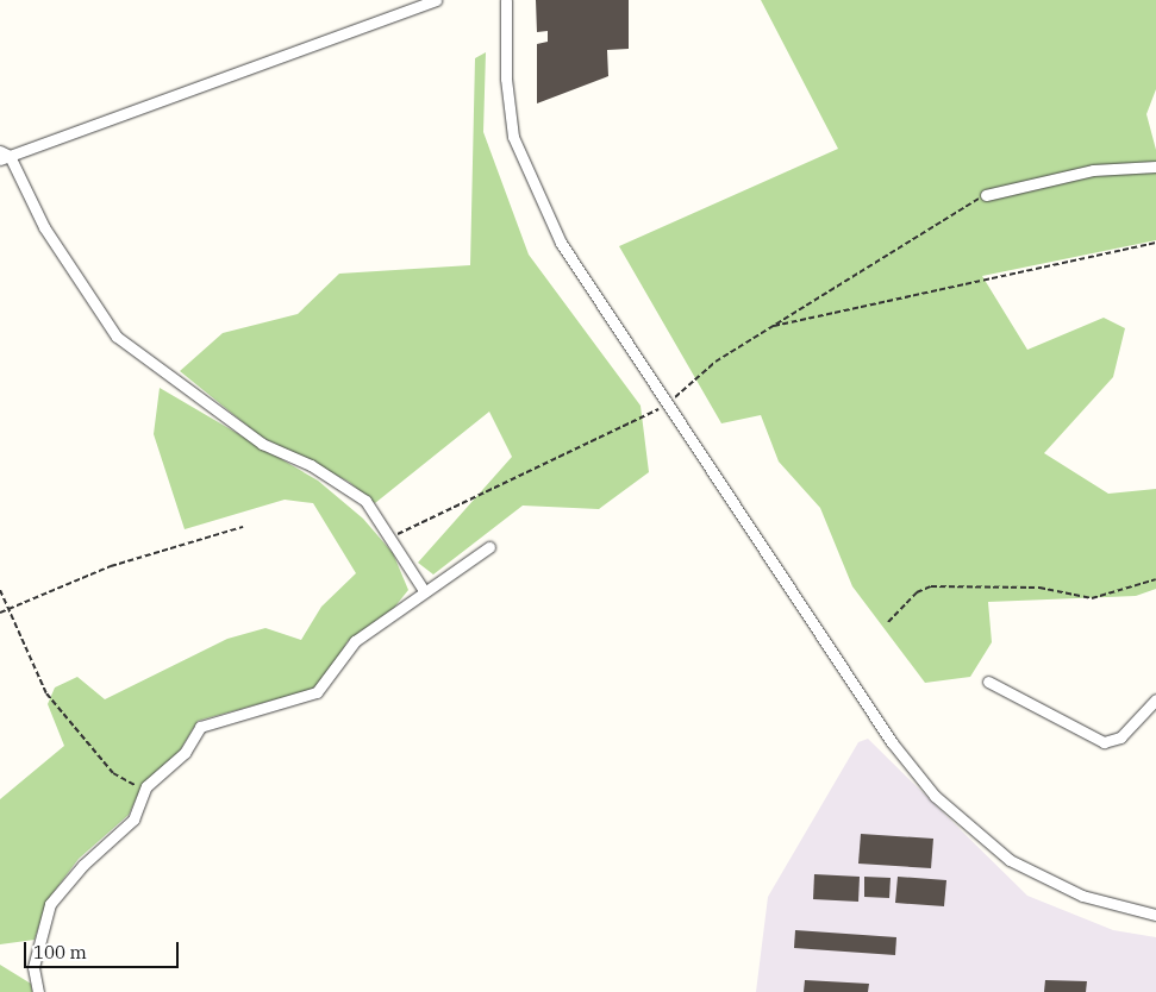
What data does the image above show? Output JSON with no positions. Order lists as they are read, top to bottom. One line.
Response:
{"scale_bar":"100 m"}
